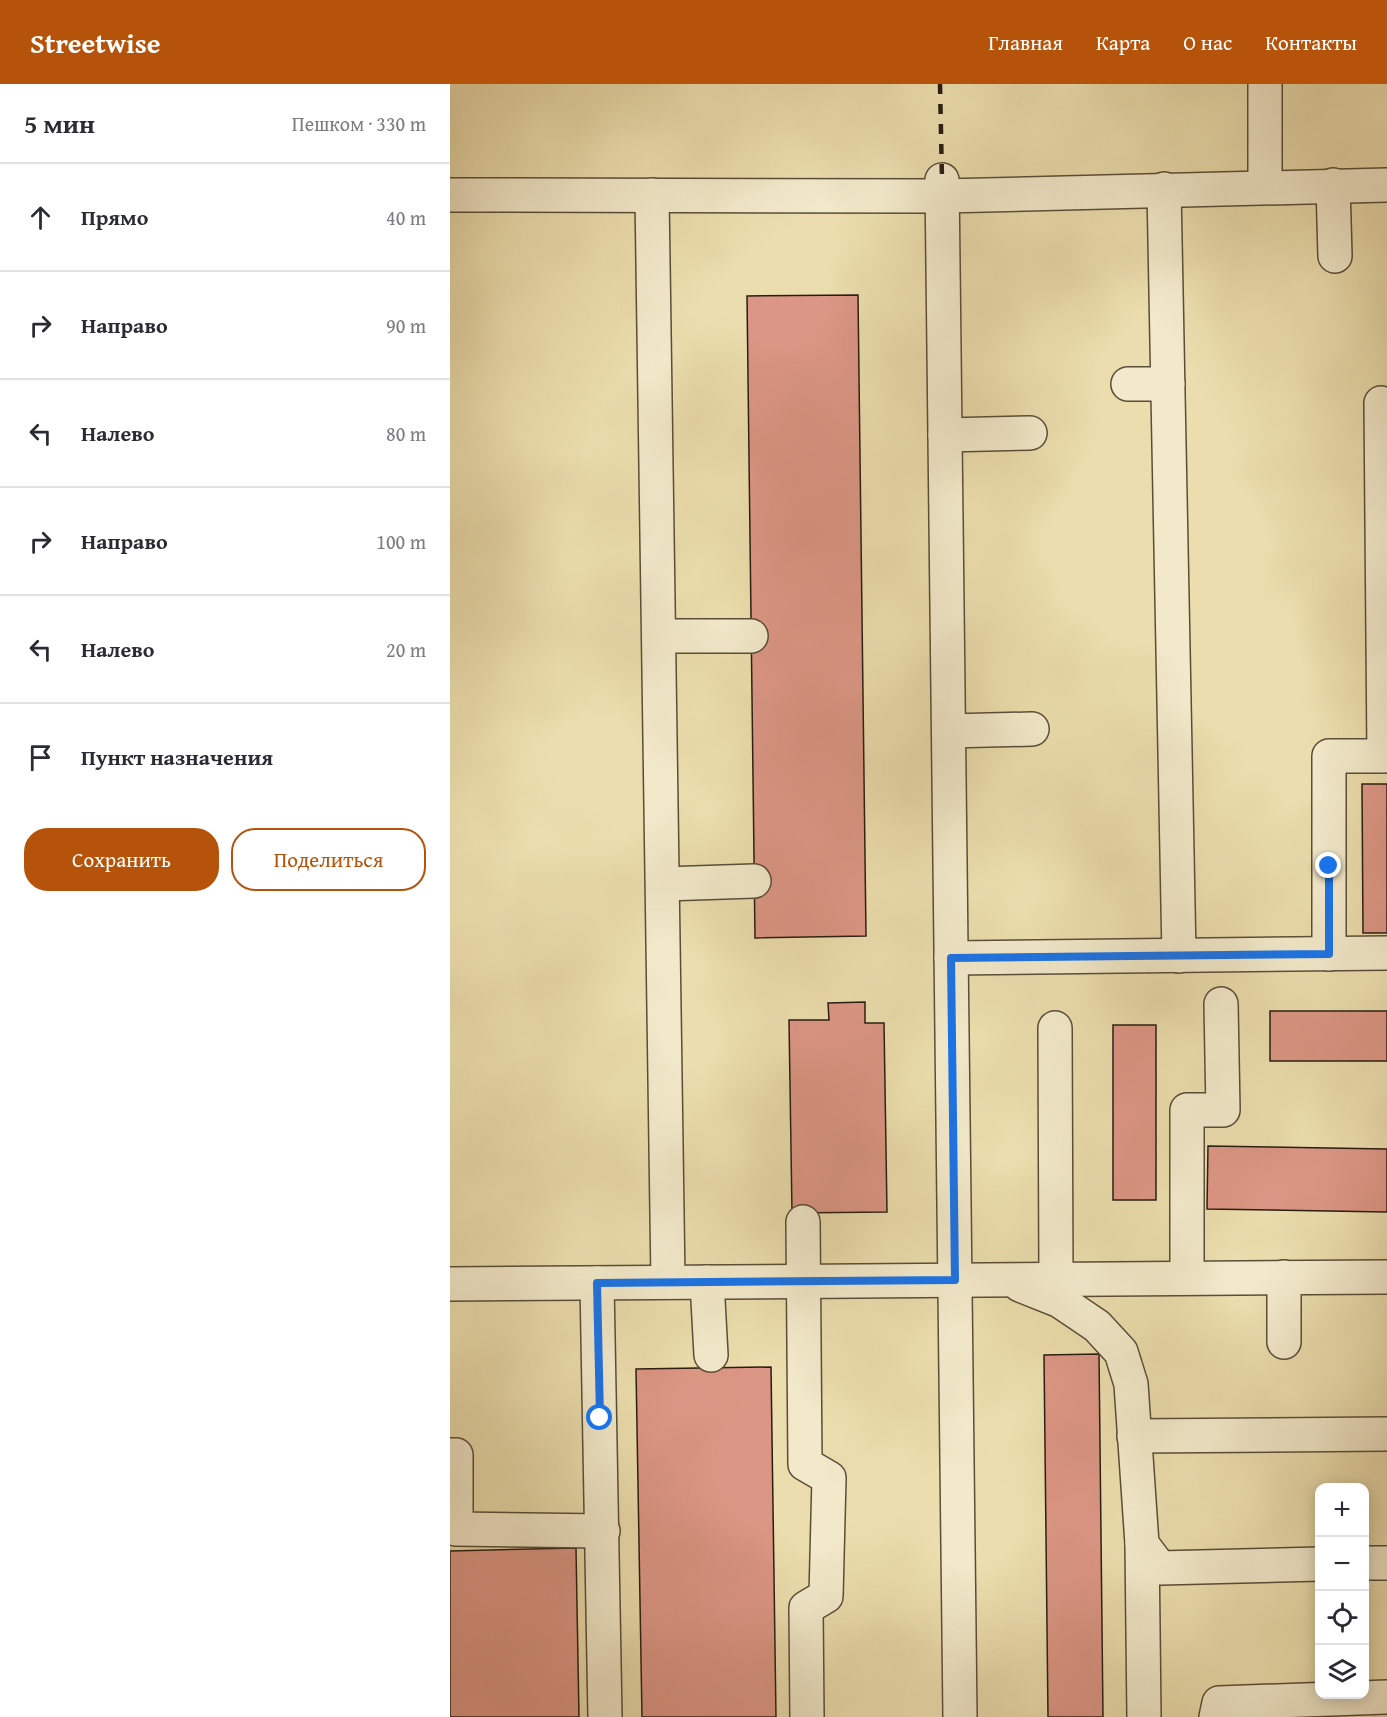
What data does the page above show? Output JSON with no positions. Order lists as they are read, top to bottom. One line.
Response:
{"page":{"header":"Streetwise","nav":["Главная","Карта","О нас","Контакты"],"heading":["5 мин","Пешком · 330 m"],"list":[["Прямо","40 m"],["Направо","90 m"],["Налево","80 m"],["Направо","100 m"],["Налево","20 m"],"Пункт назначения"],"buttons":["Сохранить","Поделиться"],"map_buttons":["+","−"]}}
